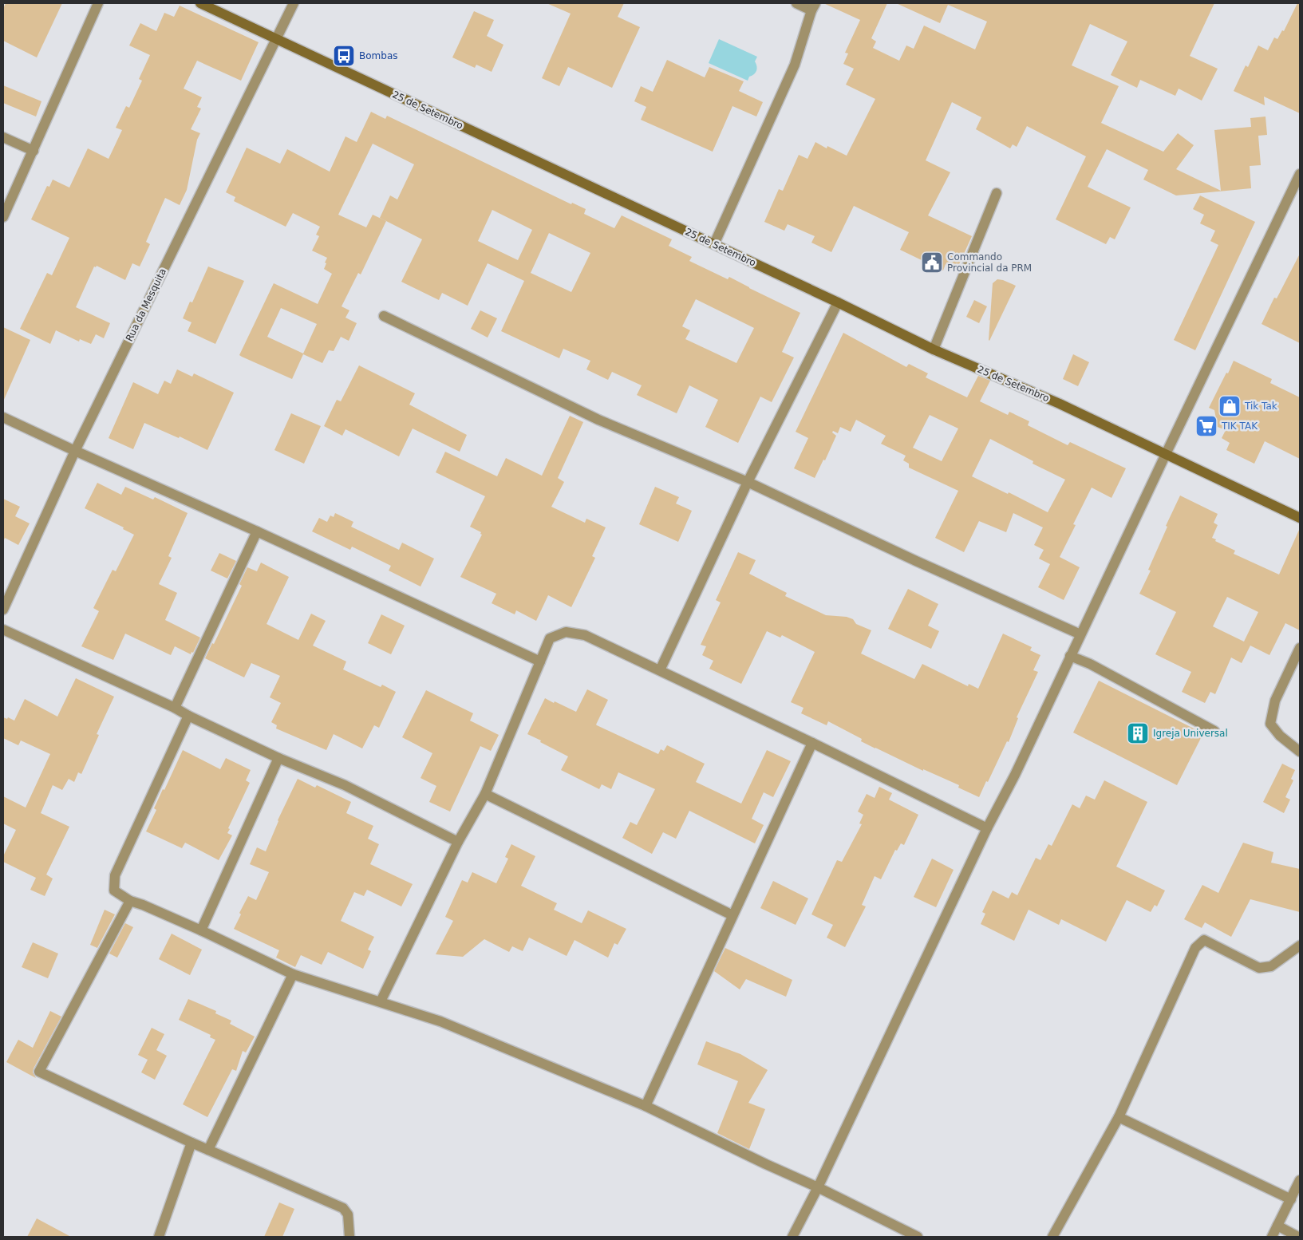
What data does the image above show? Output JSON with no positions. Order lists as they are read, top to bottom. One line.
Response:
{"streets":{"street":["25 de Setembro","Rua da Mesquita"]},"crossings":[["25 de Setembro","Rua da Mesquita"]],"places":{"bus stop":["Bombas"],"public building":["Commando Provincial da PRM"],"shop":["Tik Tak"],"supermarket":["TIK TAK"],"building":["Igreja Universal"]}}
